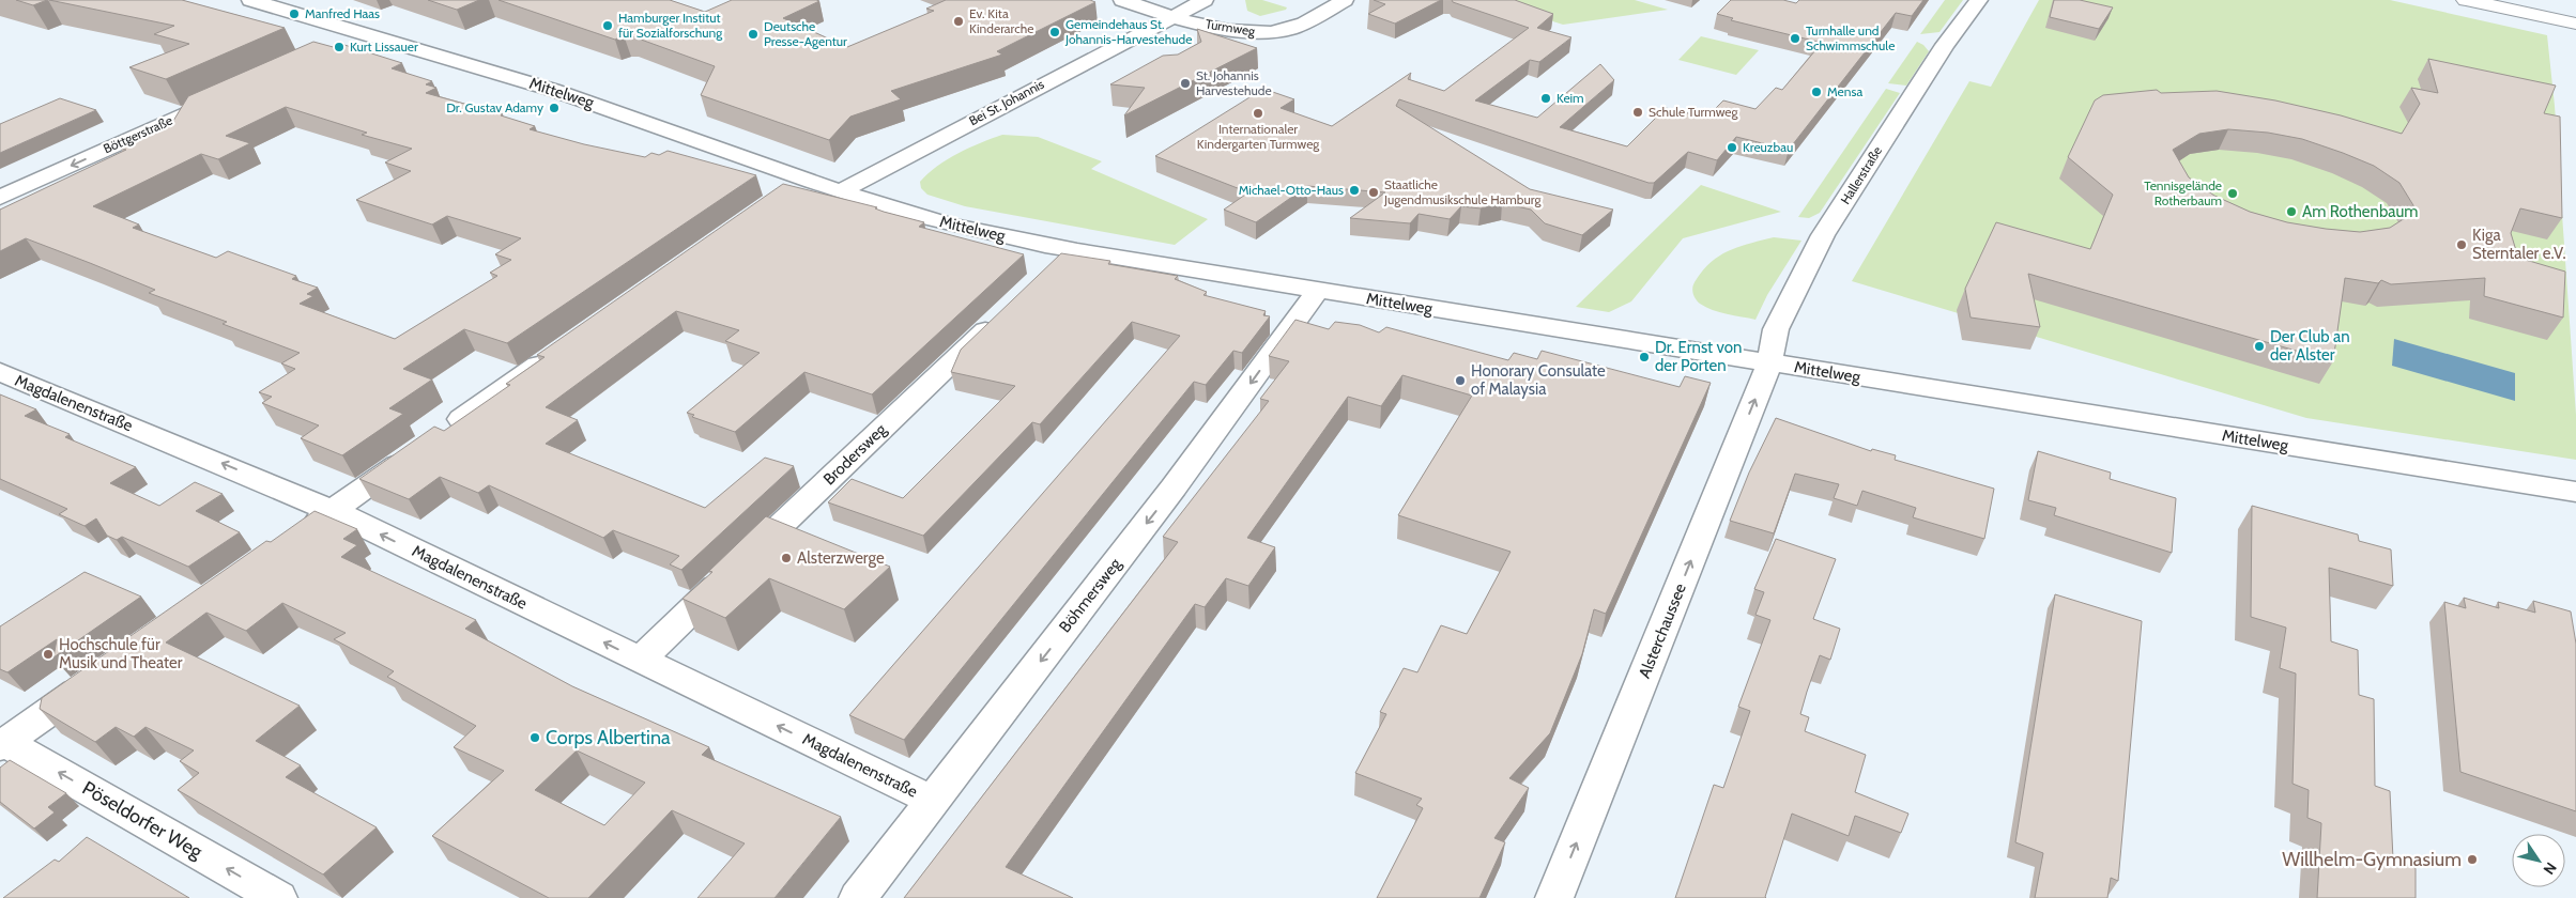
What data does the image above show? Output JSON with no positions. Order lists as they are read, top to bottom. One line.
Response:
{"streets":{"street":["Turmweg","Mittelweg","Bei St. Johannis","Böttgerstraße","Hallerstraße","Magdalenenstraße","Brodersweg","Böhmersweg","Alsterchaussee","Pöseldorfer Weg"]},"crossings":[["Turmweg","Bei St. Johannis"],["Mittelweg","Bei St. Johannis"],["Mittelweg","Hallerstraße"],["Mittelweg","Böhmersweg"],["Mittelweg","Alsterchaussee"],["Hallerstraße","Alsterchaussee"],["Magdalenenstraße","Brodersweg"],["Magdalenenstraße","Böhmersweg"]],"one_way":["Böttgerstraße","Magdalenenstraße","Böhmersweg","Alsterchaussee","Pöseldorfer Weg"],"places":["Manfred Haas","Ev. Kita Kinderarche","Hamburger Institut für Sozialforschung","Gemeindehaus St. Johannis-Harvestehude","Deutsche Presse-Agentur","Turnhalle und Schwimmschule","Kurt Lissauer","St. Johannis Harvestehude","Mensa","Keim","Dr. Gustav Adamy","Schule Turmweg","Internationaler Kindergarten Turmweg","Kreuzbau","Michael-Otto-Haus","Staatliche Jugendmusikschule Hamburg","Tennisgelände Rotherbaum","Am Rothenbaum","Kiga Sterntaler e.V.","Der Club an der Alster","Dr. Ernst von der Porten","Honorary Consulate of Malaysia","Alsterzwerge","Hochschule für Musik und Theater","Corps Albertina","Willhelm-Gymnasium"],"north":"bottom right"}
